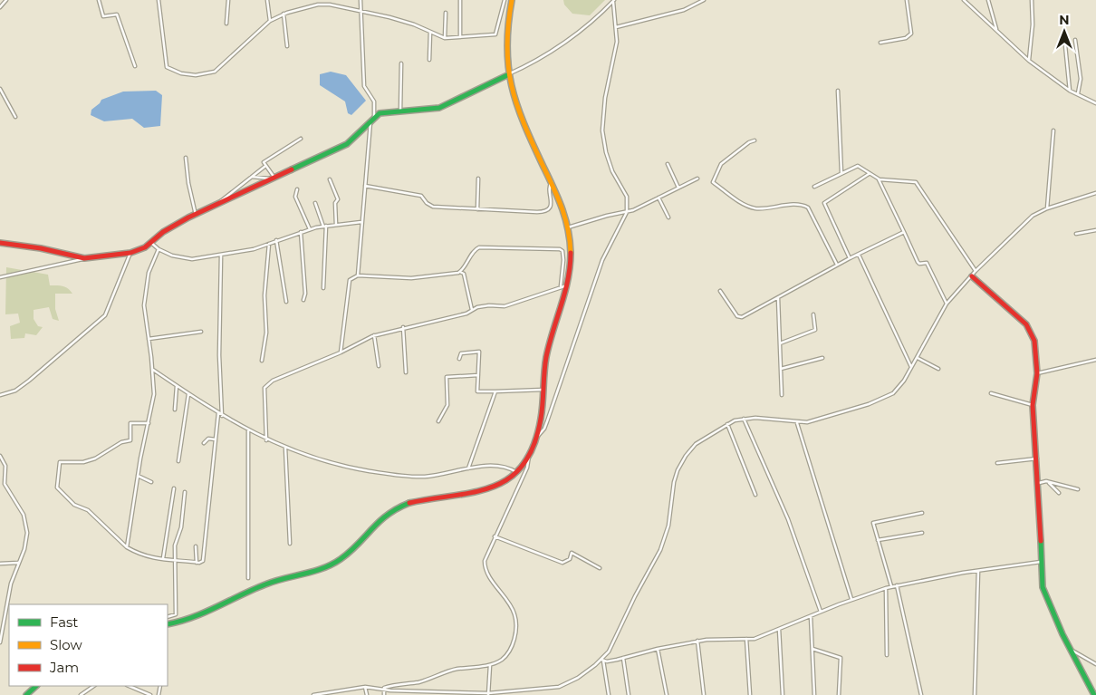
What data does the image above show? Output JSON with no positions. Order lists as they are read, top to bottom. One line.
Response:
{"legend":["Fast","Slow","Jam"],"north":"top"}
